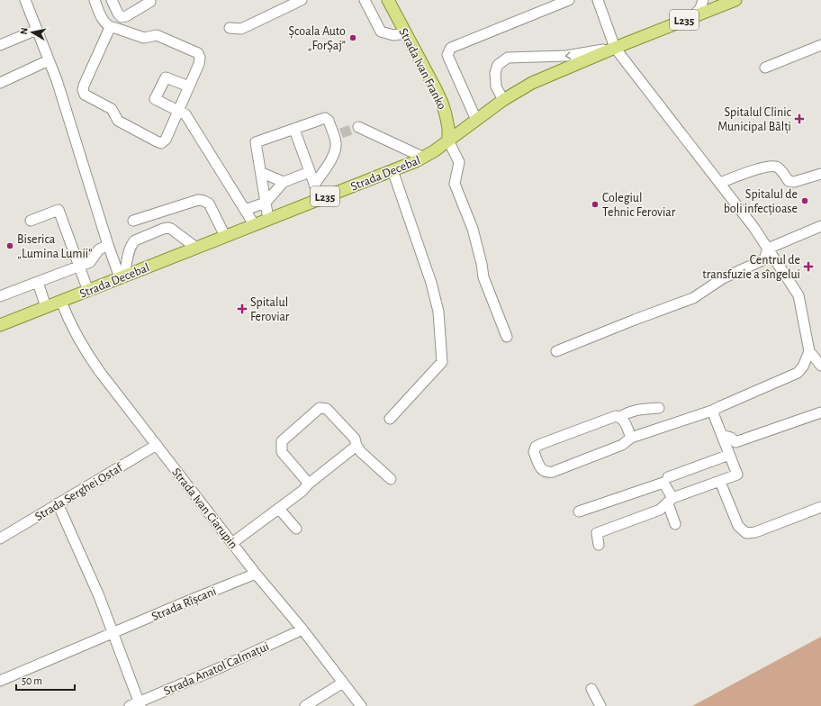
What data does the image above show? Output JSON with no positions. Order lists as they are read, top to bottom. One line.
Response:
{"streets":{"main road":["L235","Strada Ivan Franko","Strada Decebal"],"street":["Strada Serghei Ostaf","Strada Ivan Ciarupin","Strada Rîșcani","Strada Anatol Calmațui"]},"crossings":[["Strada Ivan Franko","Strada Decebal"],["Strada Decebal","Strada Ivan Ciarupin"],["Strada Serghei Ostaf","Strada Ivan Ciarupin"],["Strada Ivan Ciarupin","Strada Rîșcani"],["Strada Ivan Ciarupin","Strada Anatol Calmațui"]],"places":{"other":["Școala Auto „ForȘaj”","Spitalul de boli infecțioase","Colegiul Tehnic Feroviar","Biserica „Lumina Lumii”"],"health":["Spitalul Clinic Municipal Bălți","Centrul de transfuzie a sîngelui","Spitalul Feroviar"]},"scale_bar":"50 m","north":"left"}
